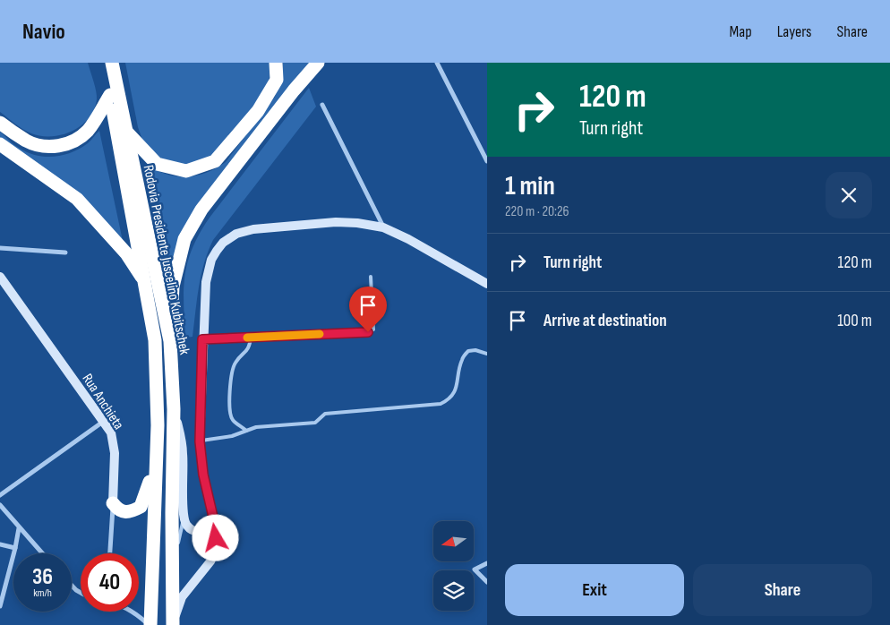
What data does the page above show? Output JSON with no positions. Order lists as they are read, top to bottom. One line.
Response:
{"streets":{"highway":["Rodovia Presidente Juscelino Kubitschek"],"street":["Rua Anchieta"]},"north":"left","page":{"header":"Navio","nav":["Map","Layers","Share"],"turn":["120 m","Turn right"],"heading":["1 min","220 m · 20:26"],"list":[{"name":"Turn right","value":"120 m"},{"name":"Arrive at destination","value":"100 m"}],"speed":"36 km/h","limit":"40","buttons":["Exit","Share"]}}
